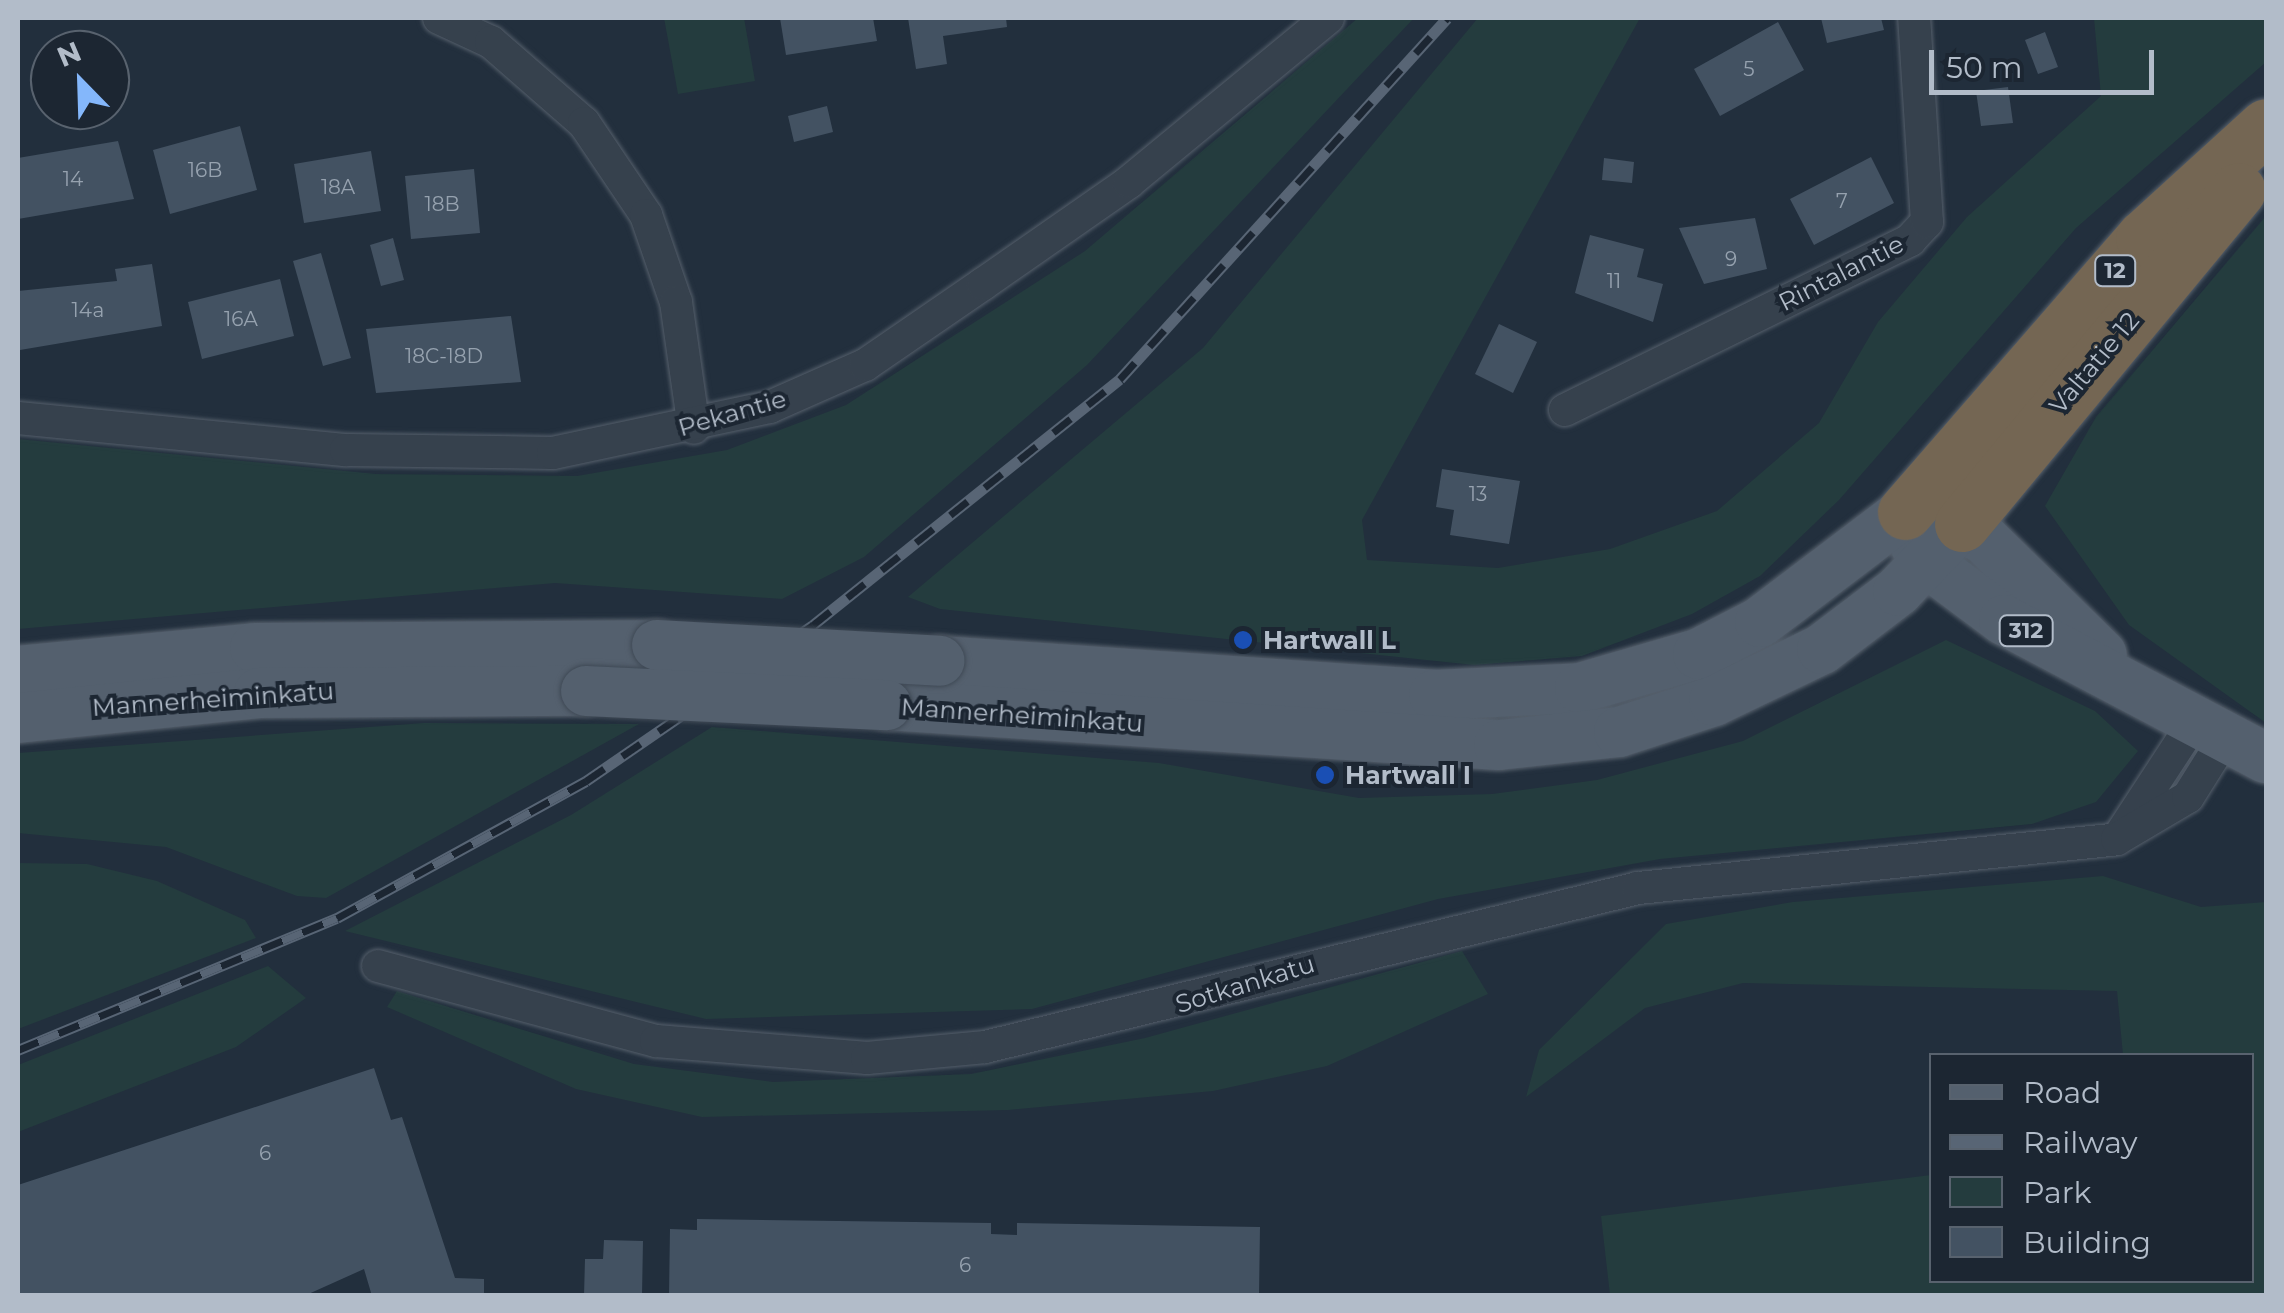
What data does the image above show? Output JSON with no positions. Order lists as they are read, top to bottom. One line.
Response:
{"streets":{"highway":["12","Valtatie 12"],"main road":["312","Mannerheiminkatu"],"street":["Rintalantie","Pekantie","Sotkankatu"]},"crossings":[["Valtatie 12","312"],["Valtatie 12","Mannerheiminkatu"],["312","Mannerheiminkatu"],["312","Sotkankatu"]],"places":["Hartwall L","Hartwall I"],"house_numbers":["5","16B","14","18A","7","18B","9","11","14a","16A","18C-18D","13","6","6"],"legend":["Road","Railway","Park","Building"],"scale_bar":"50 m","north":"top left"}
